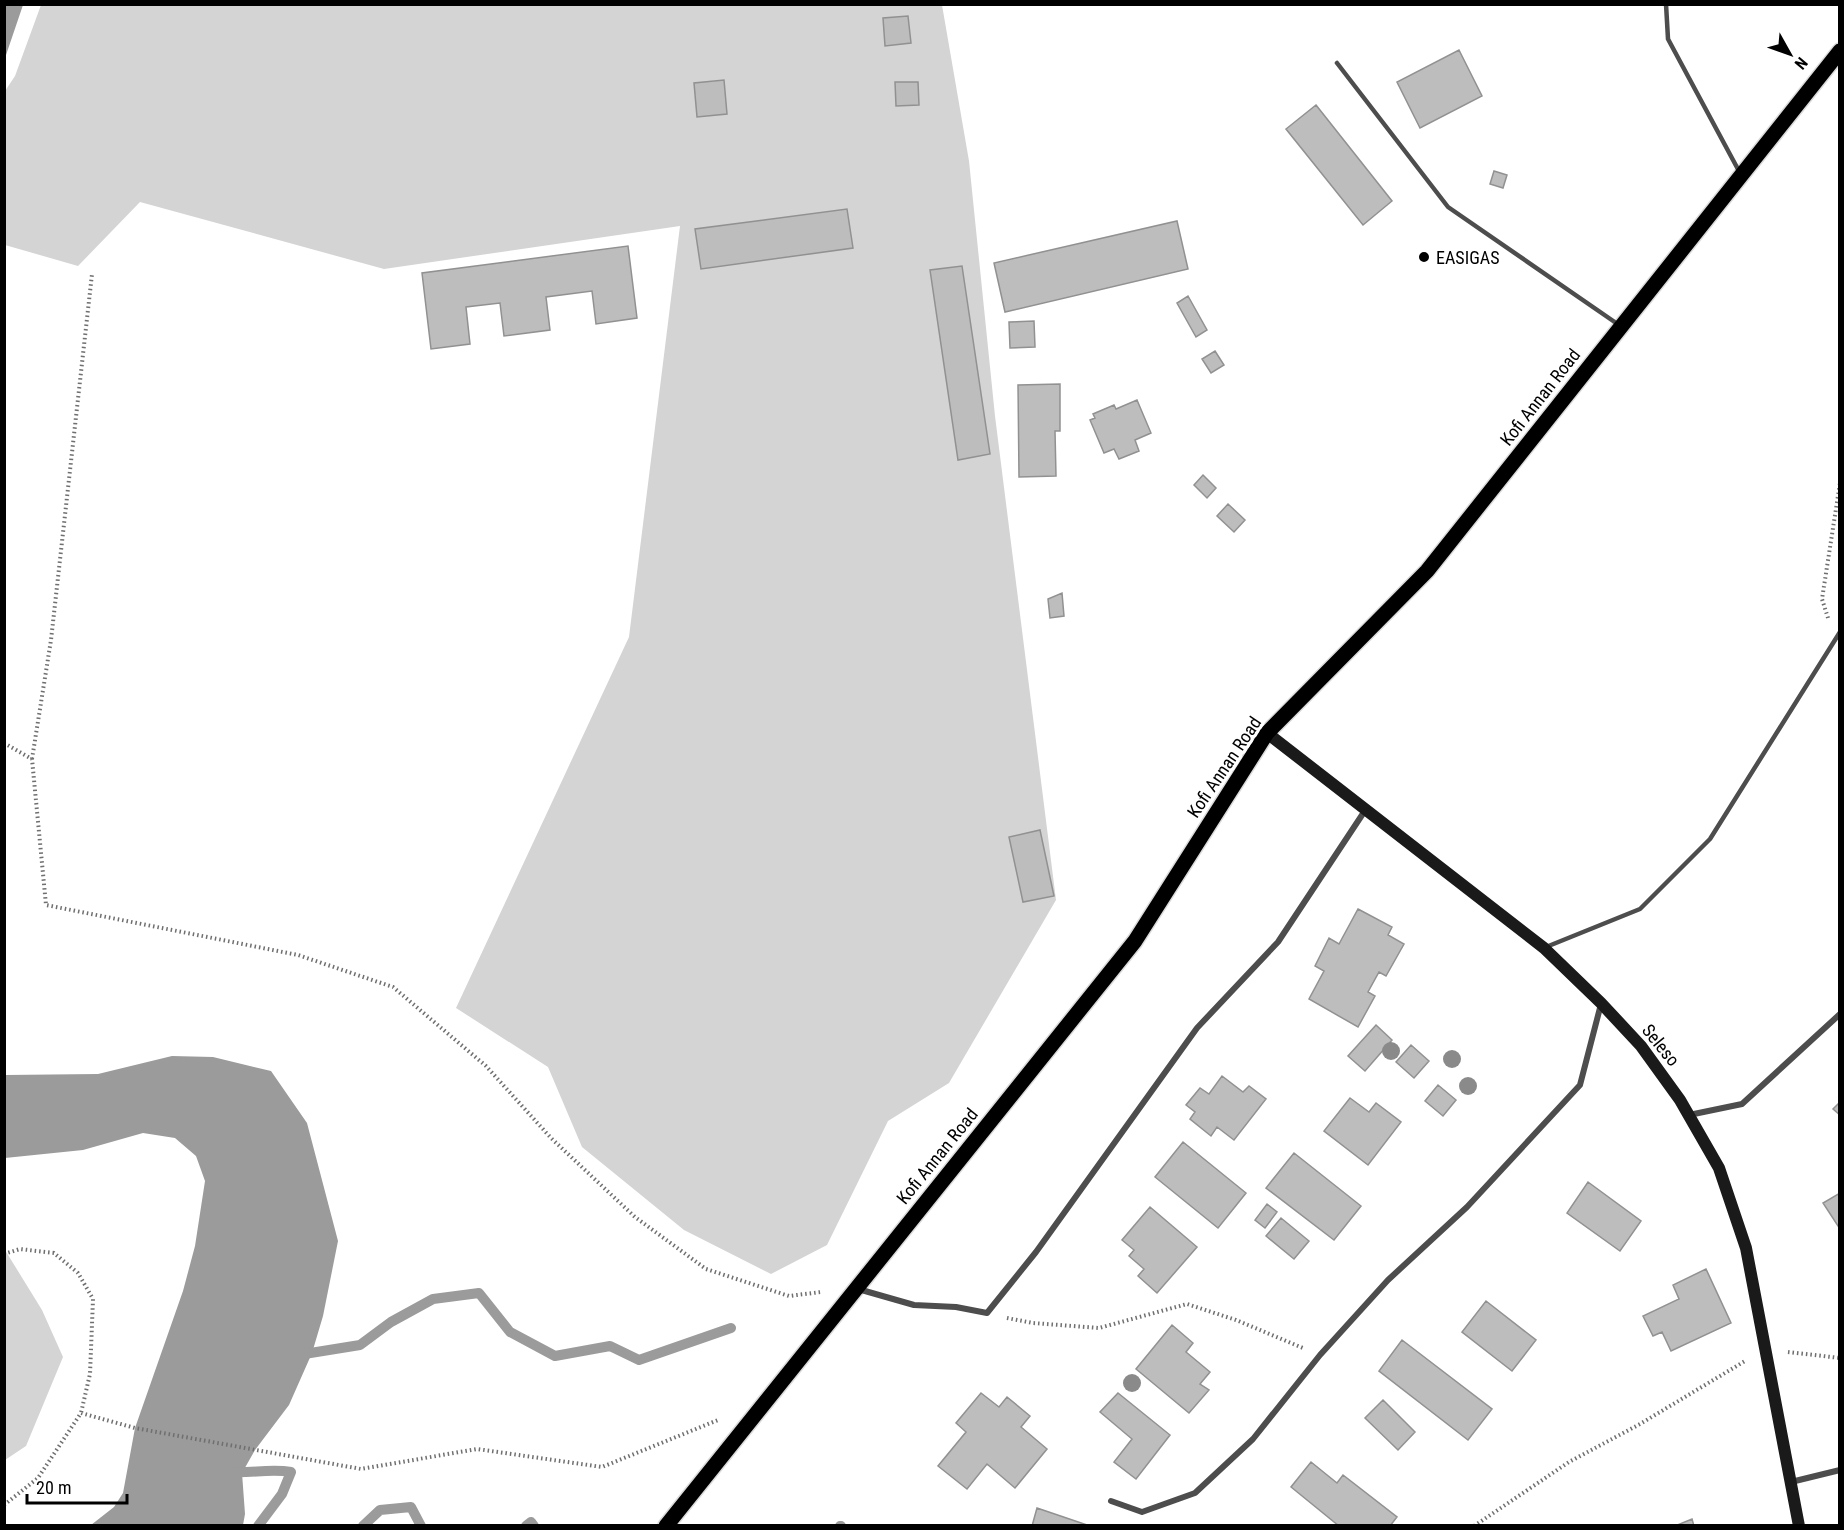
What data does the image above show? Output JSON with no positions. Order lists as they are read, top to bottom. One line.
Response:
{"streets":{"main road":["Kofi Annan Road","Seleso"]},"crossings":[["Kofi Annan Road","Seleso"]],"places":["EASIGAS"],"scale_bar":"20 m","north":"bottom right"}
